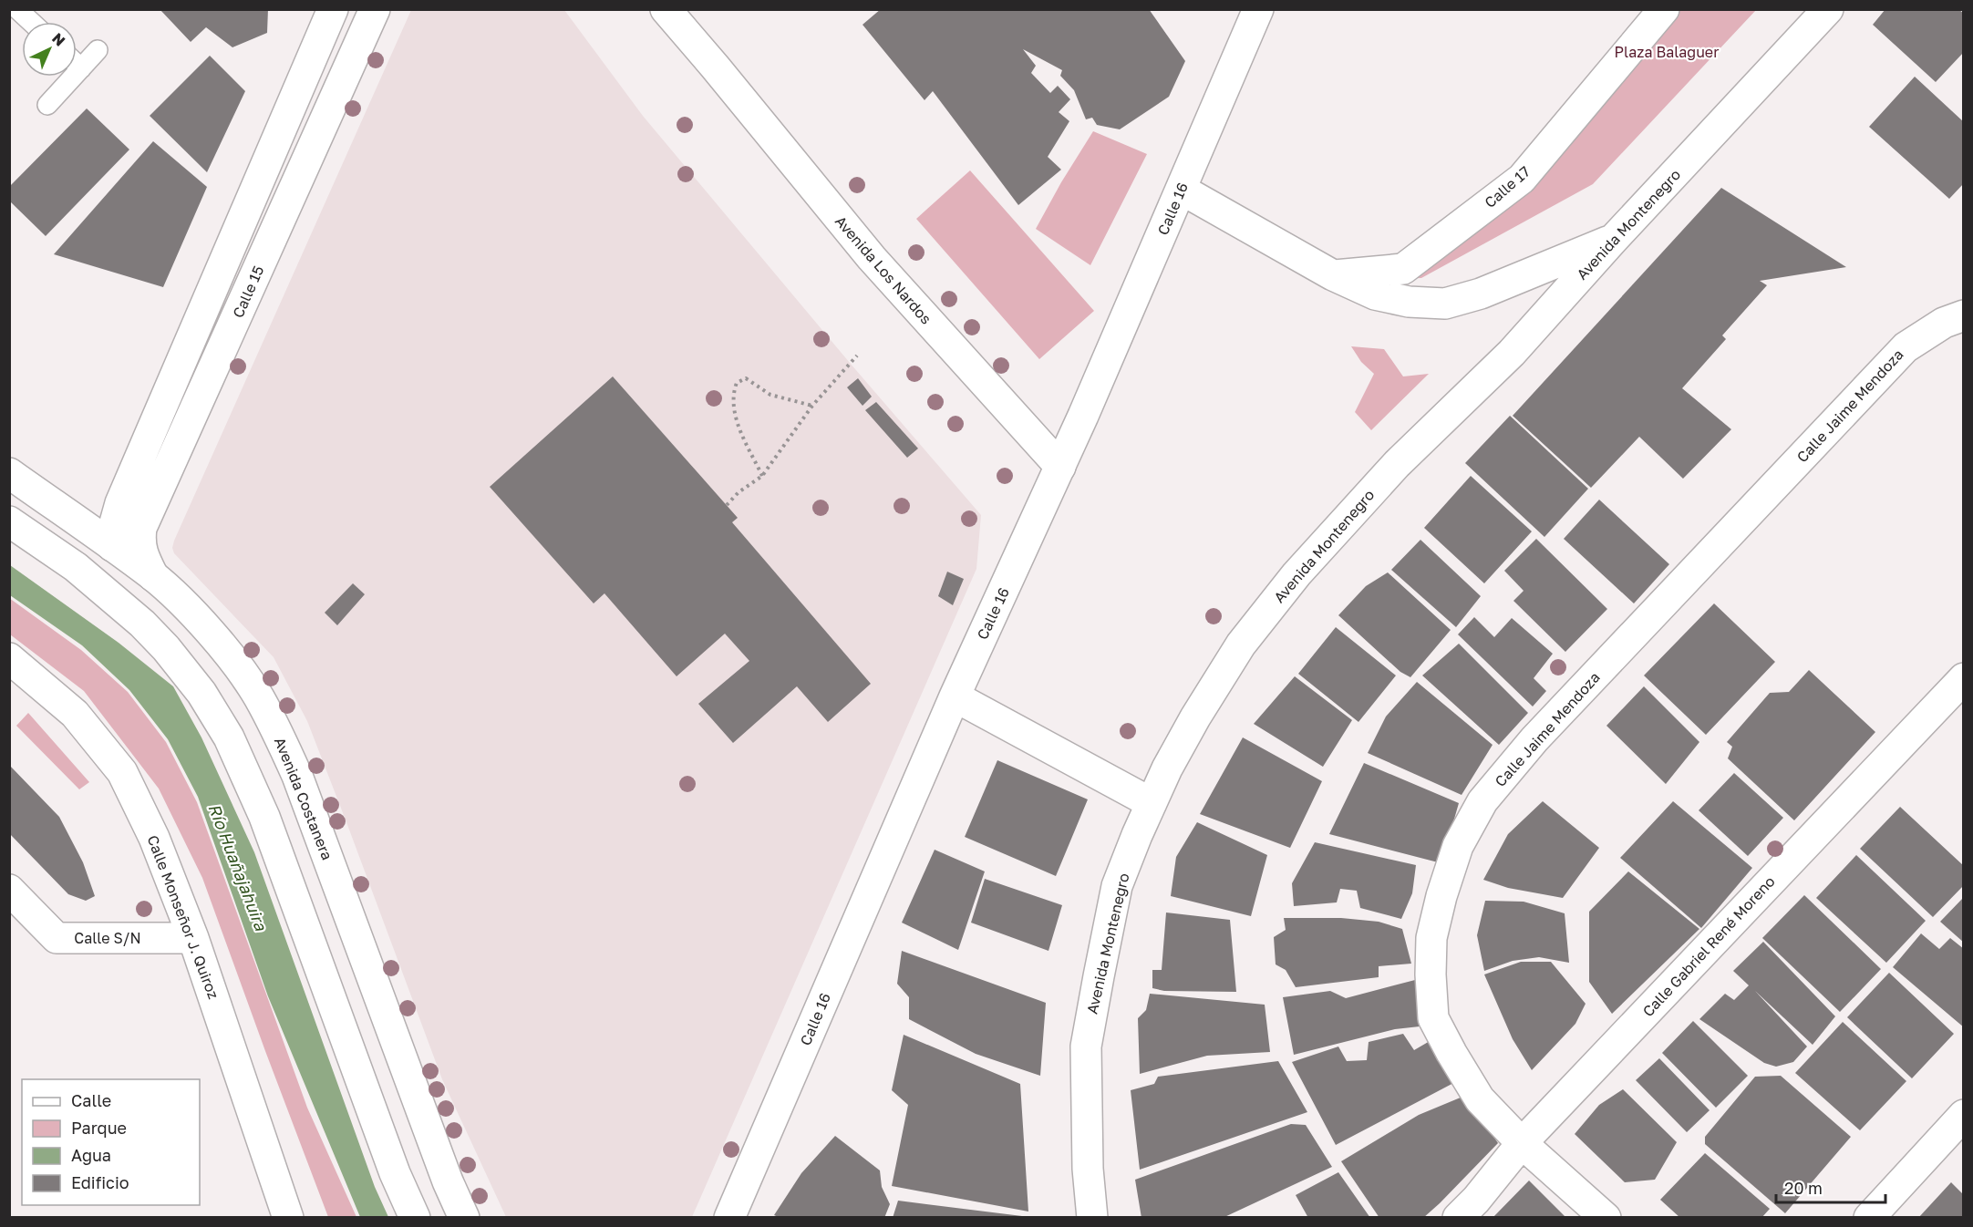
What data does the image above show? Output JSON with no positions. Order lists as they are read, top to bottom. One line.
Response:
{"streets":{"street":["Calle 17","Calle 16","Avenida Montenegro","Avenida Los Nardos","Calle 15","Calle Jaime Mendoza","Avenida Costanera","Calle Monseñor J. Quiroz","Calle S/N","Calle Gabriel René Moreno"]},"crossings":[["Calle 16","Avenida Los Nardos"],["Calle 15","Avenida Costanera"],["Calle Jaime Mendoza","Calle Gabriel René Moreno"],["Calle Monseñor J. Quiroz","Calle S/N"]],"water":["Río Huañajahuira"],"parks":["Plaza Balaguer"],"legend":["Calle","Parque","Agua","Edificio"],"scale_bar":"20 m","north":"top right"}
